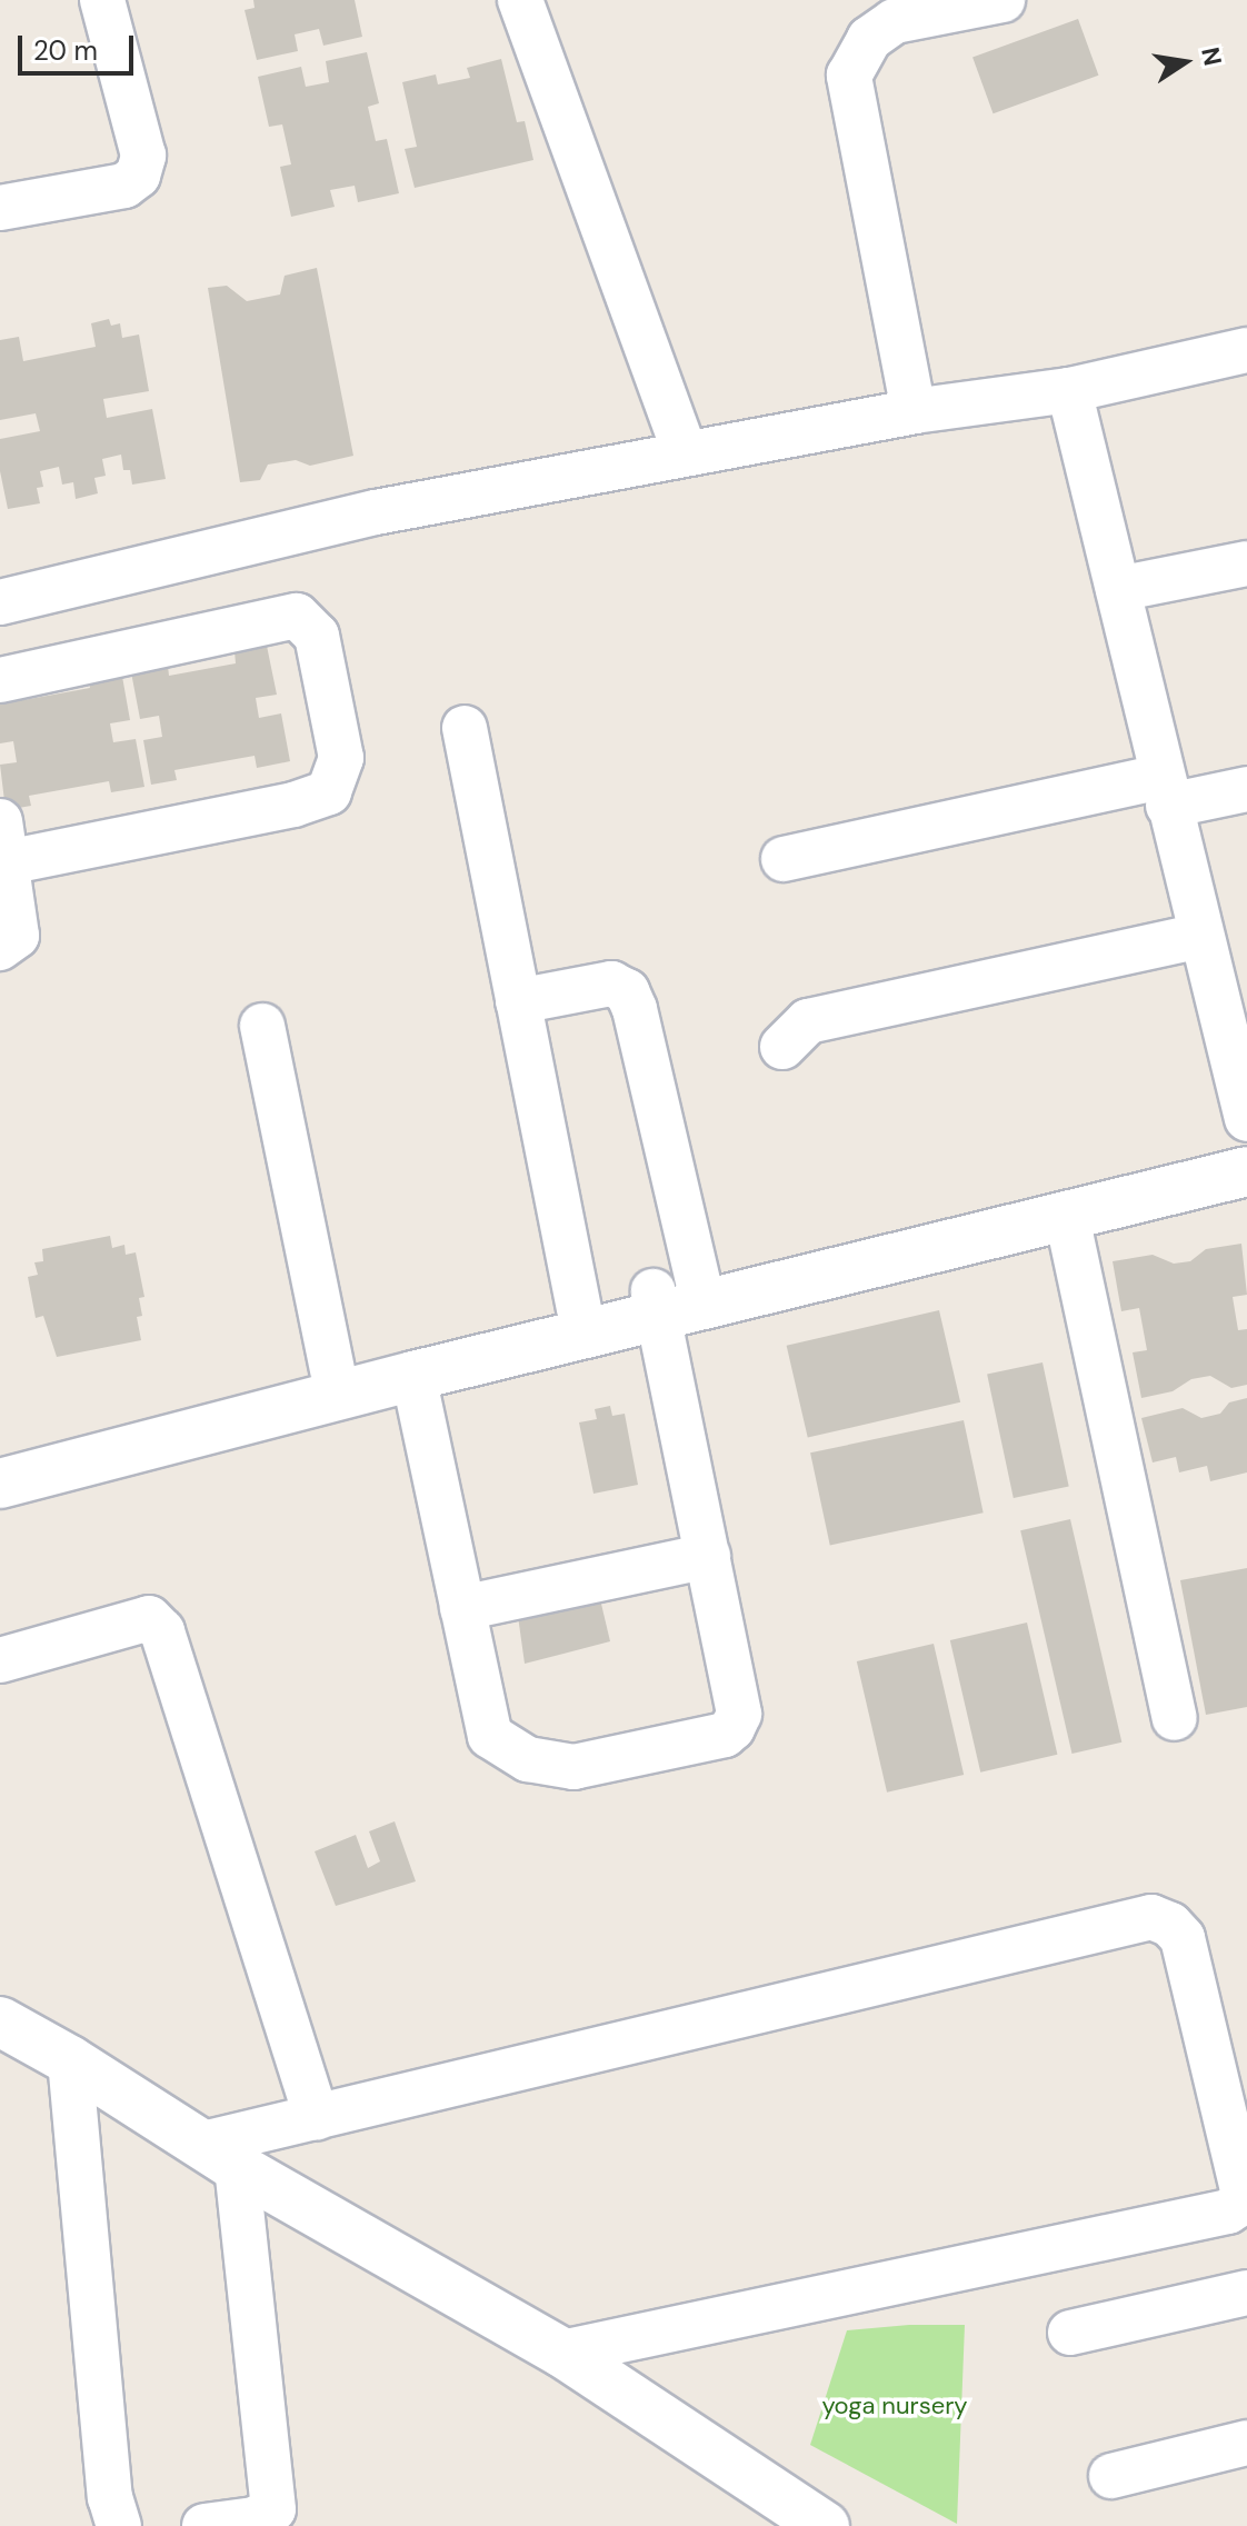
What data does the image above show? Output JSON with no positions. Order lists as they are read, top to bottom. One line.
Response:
{"parks":["yoga nursery"],"scale_bar":"20 m","north":"right"}
